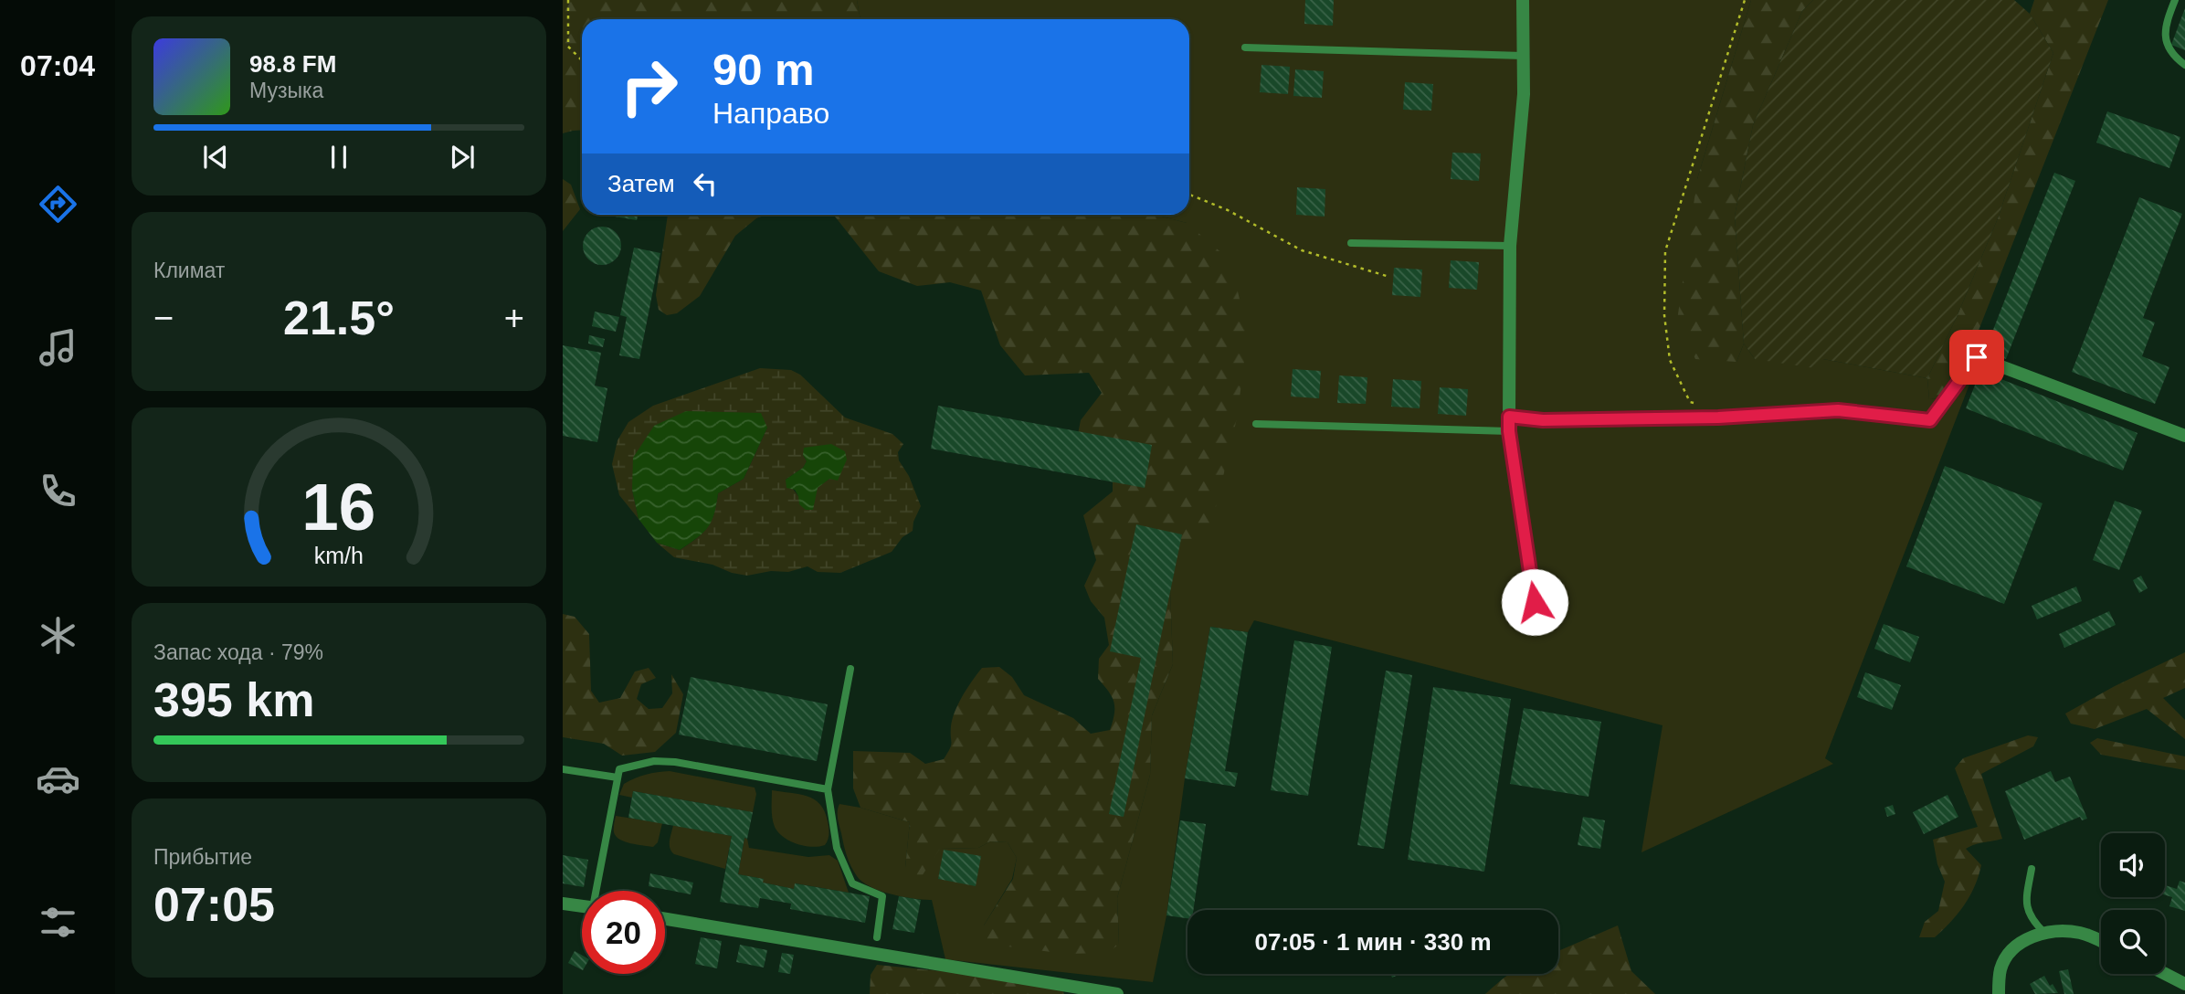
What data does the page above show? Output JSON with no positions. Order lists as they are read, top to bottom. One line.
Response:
{"page":{"tabs":"07:04","turn":["90 m","Направо"],"song":["98.8 FM","Музыка"],"then":"Затем","tile":["Климат",["Запас хода · 79%","395 km"],["Прибытие","07:05"]],"heat":["−","21.5°","+"],"limit":"20","trip":"07:05 · 1 мин · 330 m","gauge":["16","km/h"]}}
